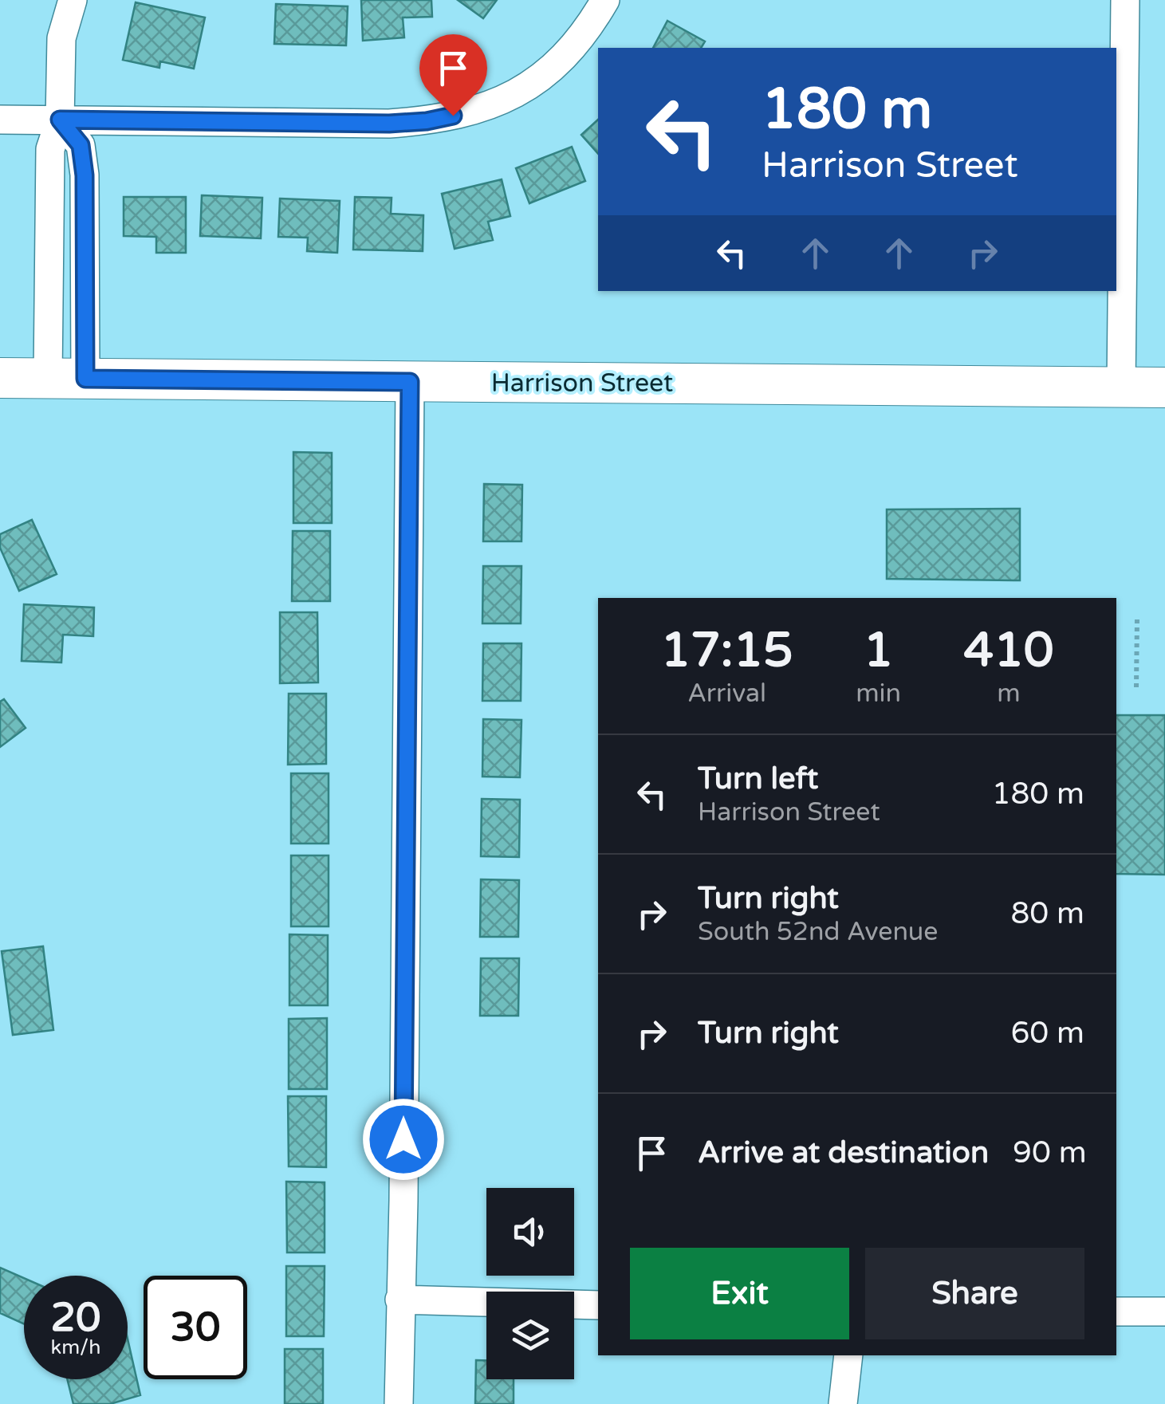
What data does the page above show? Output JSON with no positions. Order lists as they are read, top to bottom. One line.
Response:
{"streets":{"main road":["Harrison Street"]},"page":{"turn":["180 m","Harrison Street"],"eta":["17:15","Arrival","1","min","410","m"],"list":[{"name":"Turn left","note":"Harrison Street","value":"180 m"},{"name":"Turn right","note":"South 52nd Avenue","value":"80 m"},{"name":"Turn right","value":"60 m"},{"name":"Arrive at destination","value":"90 m"}],"buttons":["Exit","Share"],"speed":"20 km/h","limit":"30"}}
